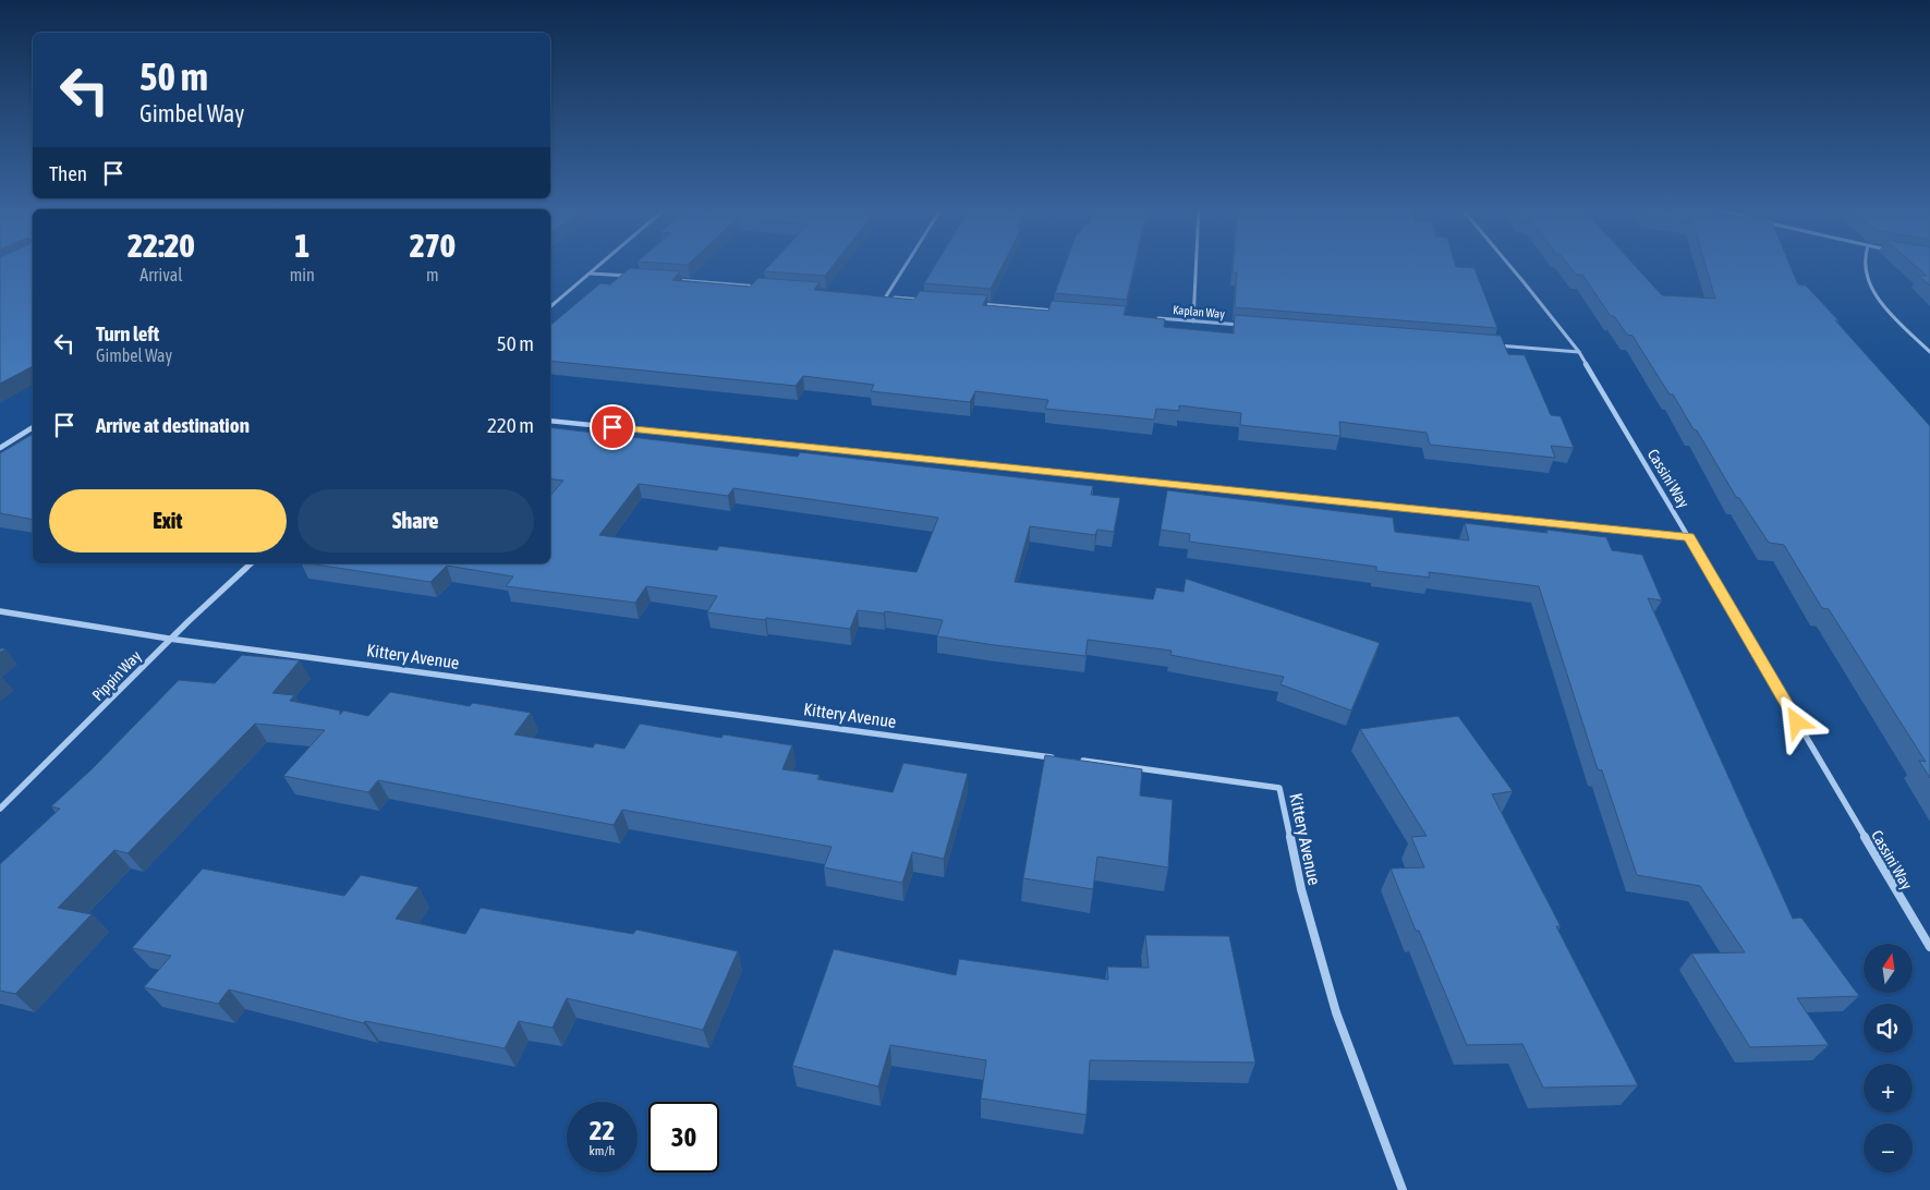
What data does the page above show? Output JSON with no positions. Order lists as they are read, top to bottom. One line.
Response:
{"streets":{"street":["Kaplan Way","Cassini Way","Kittery Avenue","Pippin Way"]},"crossings":[["Kittery Avenue","Pippin Way"]],"north":"top","page":{"turn":["50 m","Gimbel Way"],"then":"Then","eta":["22:20","Arrival","1","min","270","m"],"list":[{"name":"Turn left","note":"Gimbel Way","value":"50 m"},{"name":"Arrive at destination","value":"220 m"}],"buttons":["Exit","Share"],"map_buttons":["+","−"],"speed":"22 km/h","limit":"30"}}
